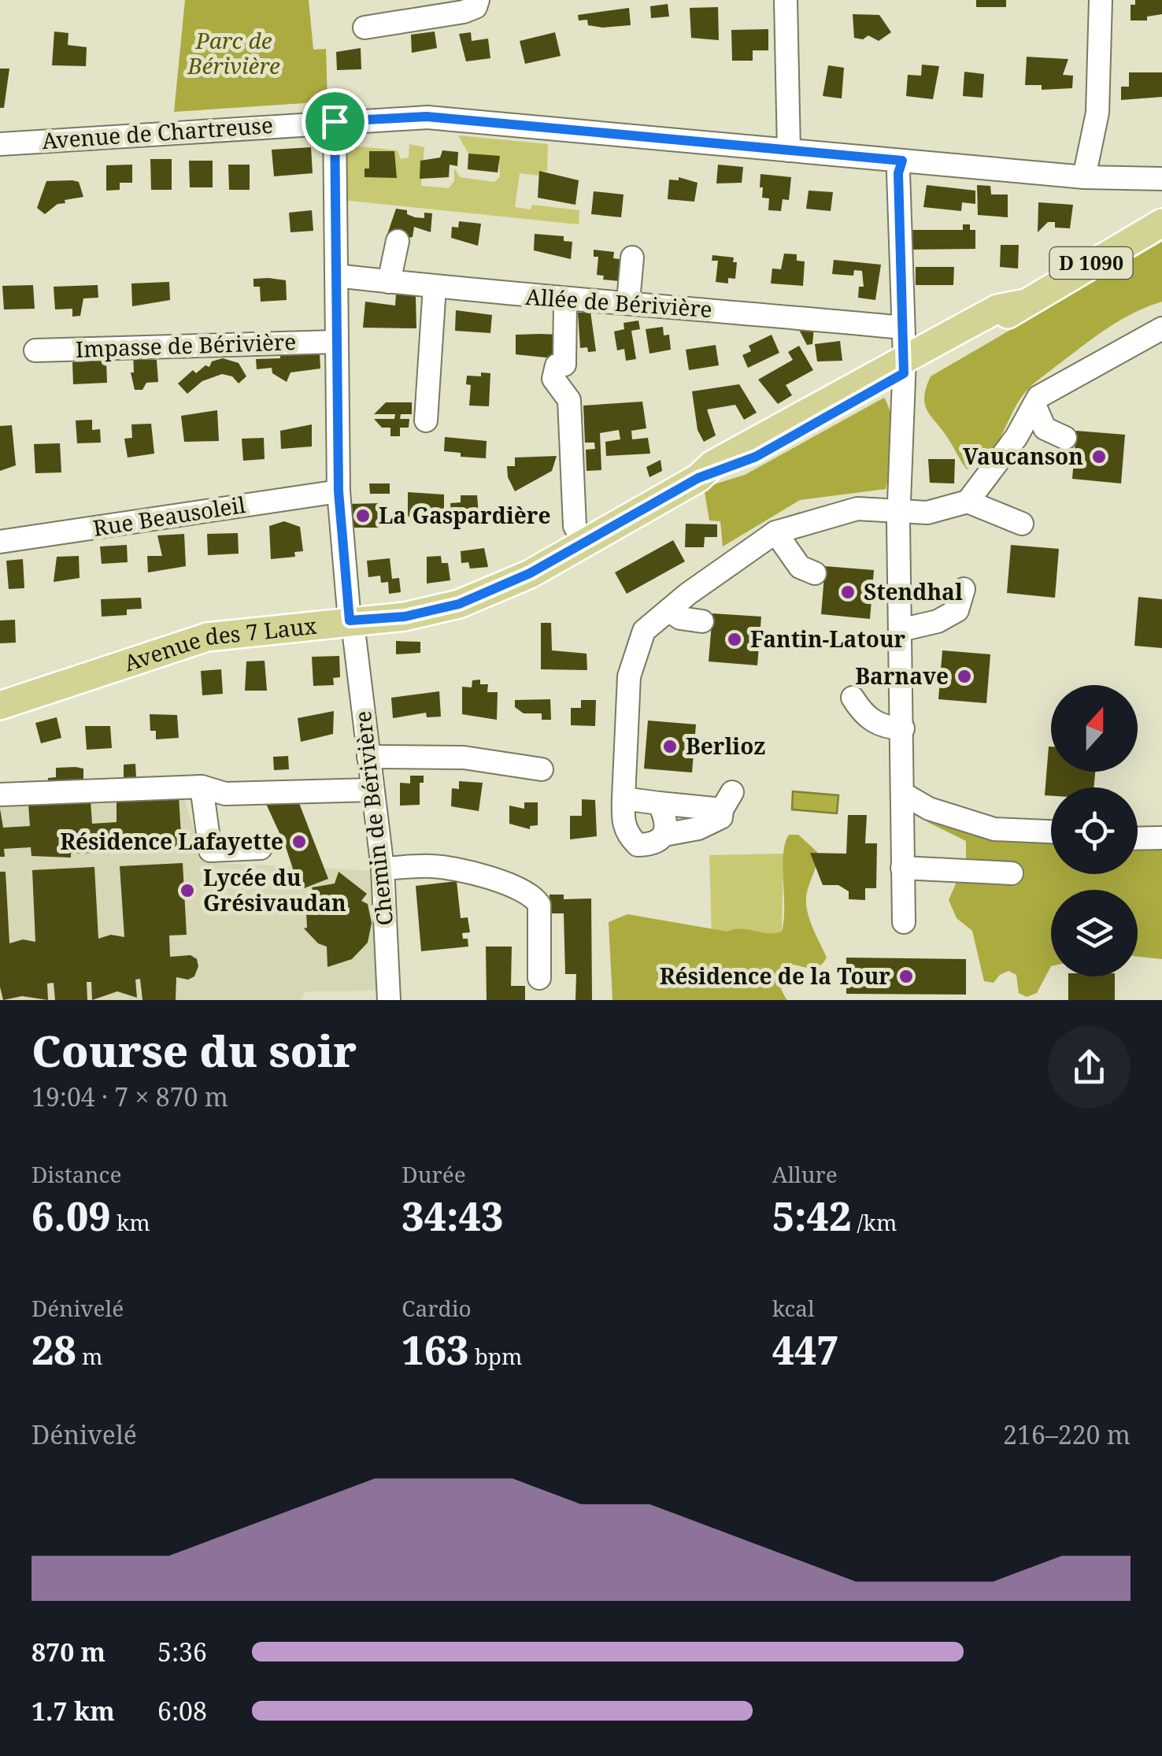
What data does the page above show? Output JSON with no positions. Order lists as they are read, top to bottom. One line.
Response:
{"streets":{"main road":["D 1090","Avenue des 7 Laux"],"street":["Avenue de Chartreuse","Allée de Bérivière","Impasse de Bérivière","Rue Beausoleil","Chemin de Bérivière"]},"crossings":[["Avenue de Chartreuse","Chemin de Bérivière"],["D 1090","Avenue des 7 Laux"],["Allée de Bérivière","Chemin de Bérivière"],["Impasse de Bérivière","Chemin de Bérivière"],["Rue Beausoleil","Chemin de Bérivière"],["Avenue des 7 Laux","Chemin de Bérivière"]],"parks":["Parc de Bérivière"],"places":["Vaucanson","La Gaspardière","Stendhal","Fantin-Latour","Barnave","Berlioz","Résidence Lafayette","Lycée du Grésivaudan","Résidence de la Tour"],"north":"top","page":{"heading":["Course du soir","19:04 · 7 × 870 m"],"stats":[["Distance","6.09 km"],["Durée","34:43"],["Allure","5:42 /km"],["Dénivelé","28 m"],["Cardio","163 bpm"],["kcal","447"]],"chart":["Dénivelé","216–220 m"],"list":[{"name":"870 m","note":"5:36"},{"name":"1.7 km","note":"6:08"}]}}
